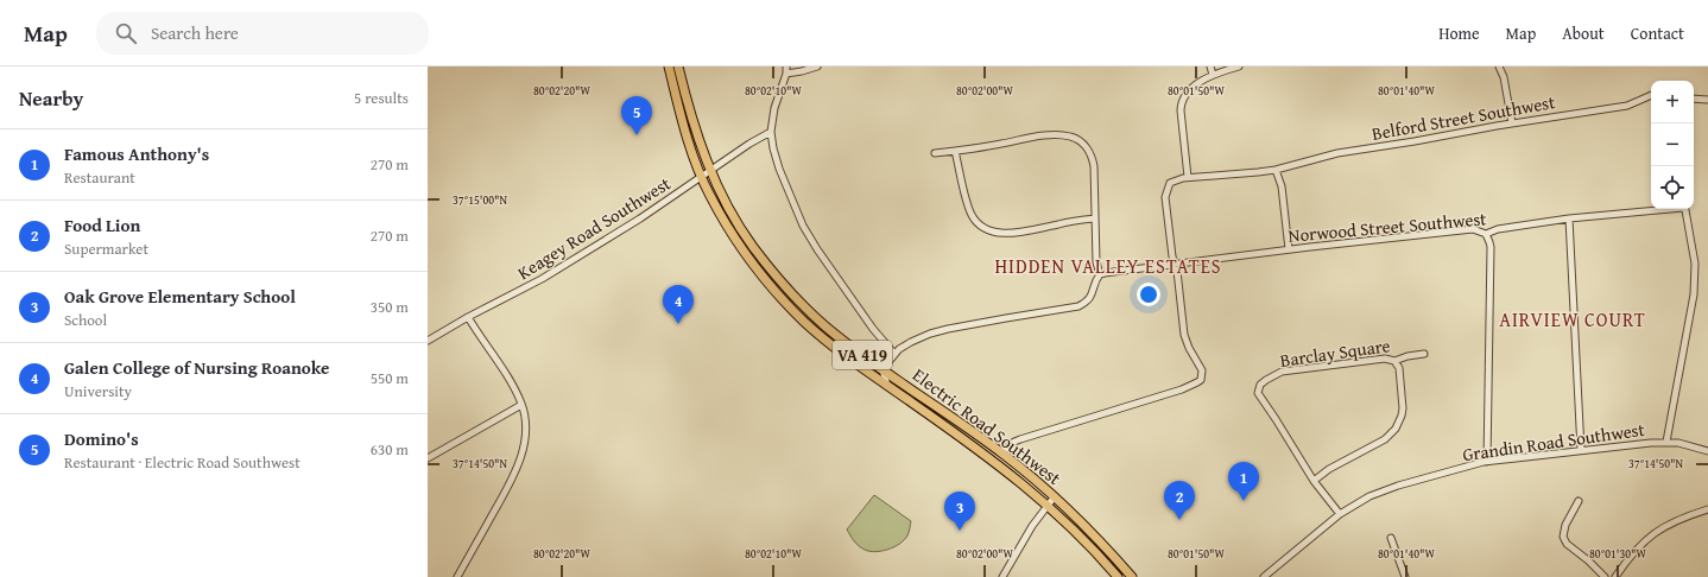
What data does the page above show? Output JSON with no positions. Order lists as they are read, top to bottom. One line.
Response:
{"streets":{"main road":["VA 419","Electric Road Southwest"],"street":["Belford Street Southwest","Norwood Street Southwest","Keagey Road Southwest","Barclay Square","Grandin Road Southwest"]},"crossings":[["Norwood Street Southwest","Grandin Road Southwest"],["Keagey Road Southwest","Electric Road Southwest"]],"districts":["HIDDEN VALLEY ESTATES","AIRVIEW COURT"],"page":{"header":"Map","search":"Search here","nav":["Home","Map","About","Contact"],"heading":["Nearby","5 results"],"map_buttons":["+","−"],"pins":["5","4","1","2","3"],"list":[{"mark":"1","name":"Famous Anthony's","note":"Restaurant","value":"270 m"},{"mark":"2","name":"Food Lion","note":"Supermarket","value":"270 m"},{"mark":"3","name":"Oak Grove Elementary School","note":"School","value":"350 m"},{"mark":"4","name":"Galen College of Nursing Roanoke","note":"University","value":"550 m"},{"mark":"5","name":"Domino's","note":"Restaurant · Electric Road Southwest","value":"630 m"}]},"coordinates":["80°02'20\"W","80°02'10\"W","80°02'00\"W","80°01'50\"W","80°01'40\"W","37°15'00\"N","37°14'50\"N","80°01'30\"W"]}
